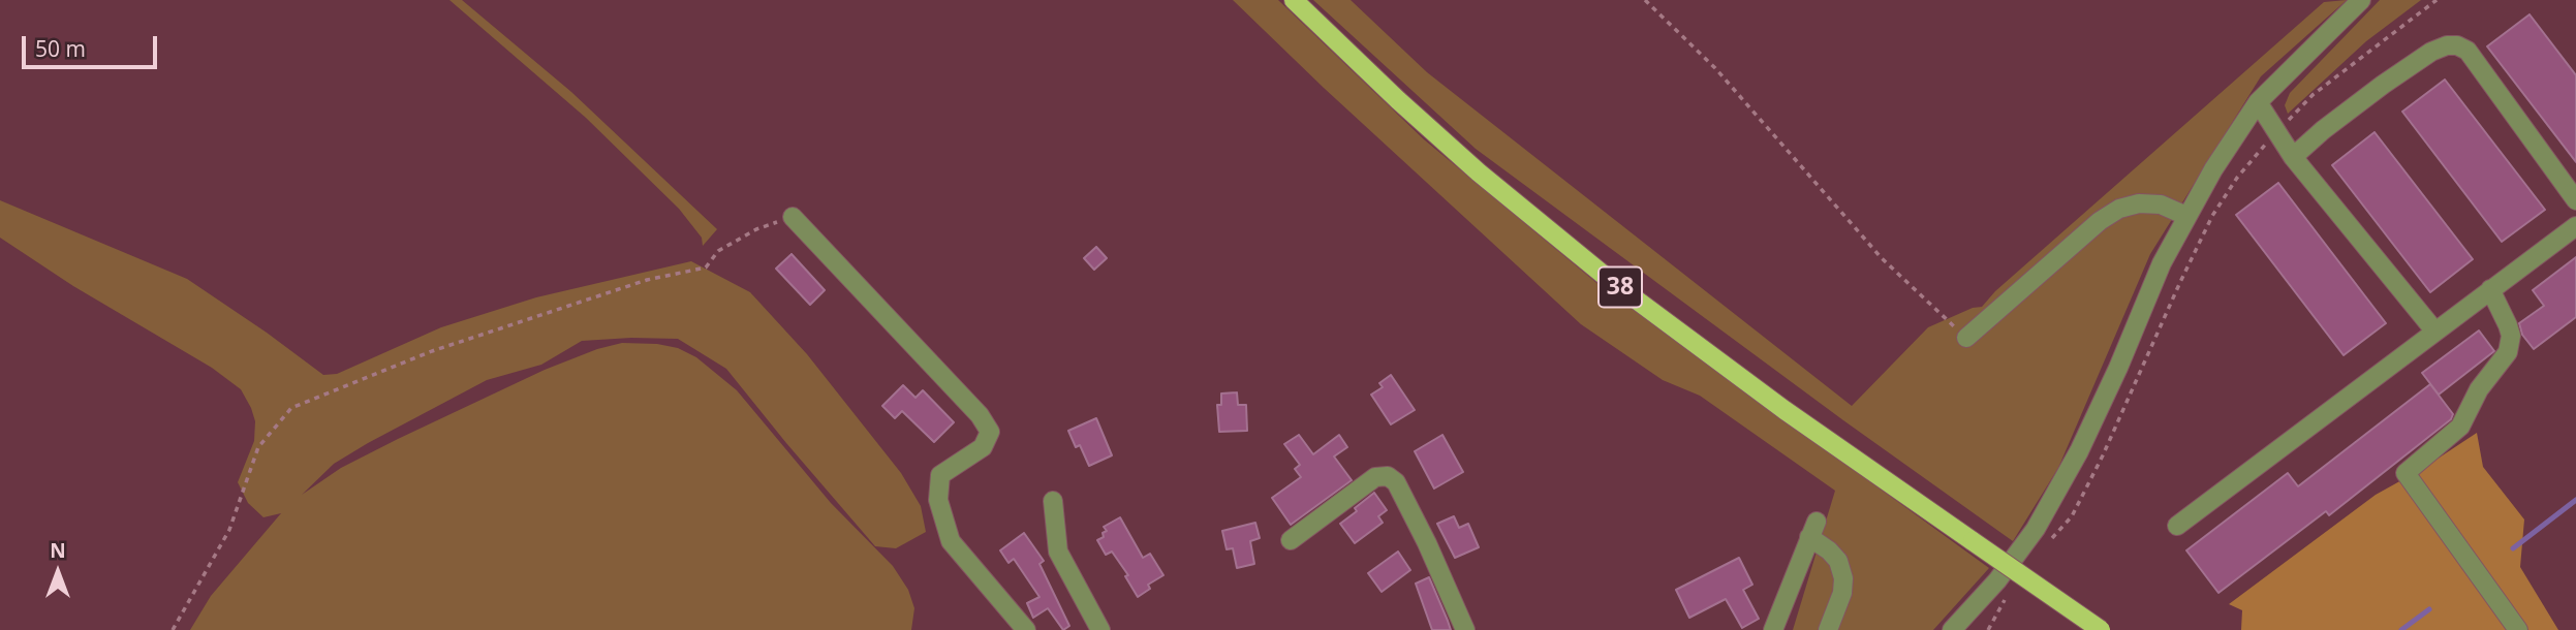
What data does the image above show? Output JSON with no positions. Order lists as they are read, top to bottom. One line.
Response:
{"streets":{"main road":["38"]},"scale_bar":"50 m","north":"top"}
